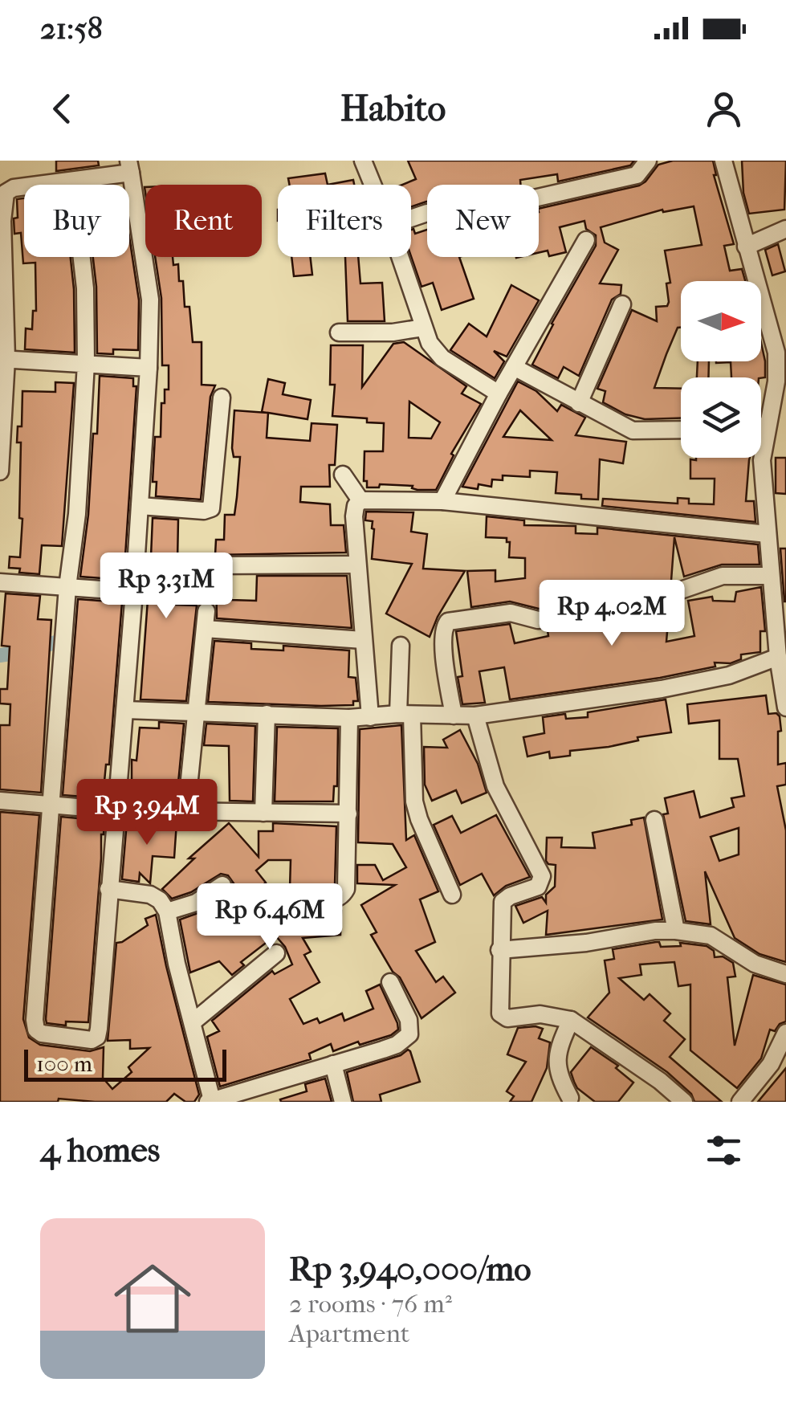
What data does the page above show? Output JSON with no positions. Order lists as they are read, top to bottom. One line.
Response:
{"scale_bar":"100 m","north":"right","page":{"status":"21:58","header":"Habito","chip":["Buy","Rent","Filters","New"],"price":["Rp 3.31M","Rp 4.02M","Rp 3.94M","Rp 6.46M"],"scale":"100 m","heading":"4 homes","list":[{"name":"Rp 3,940,000/mo","note":"2 rooms · 76 m² · Apartment"}]}}
